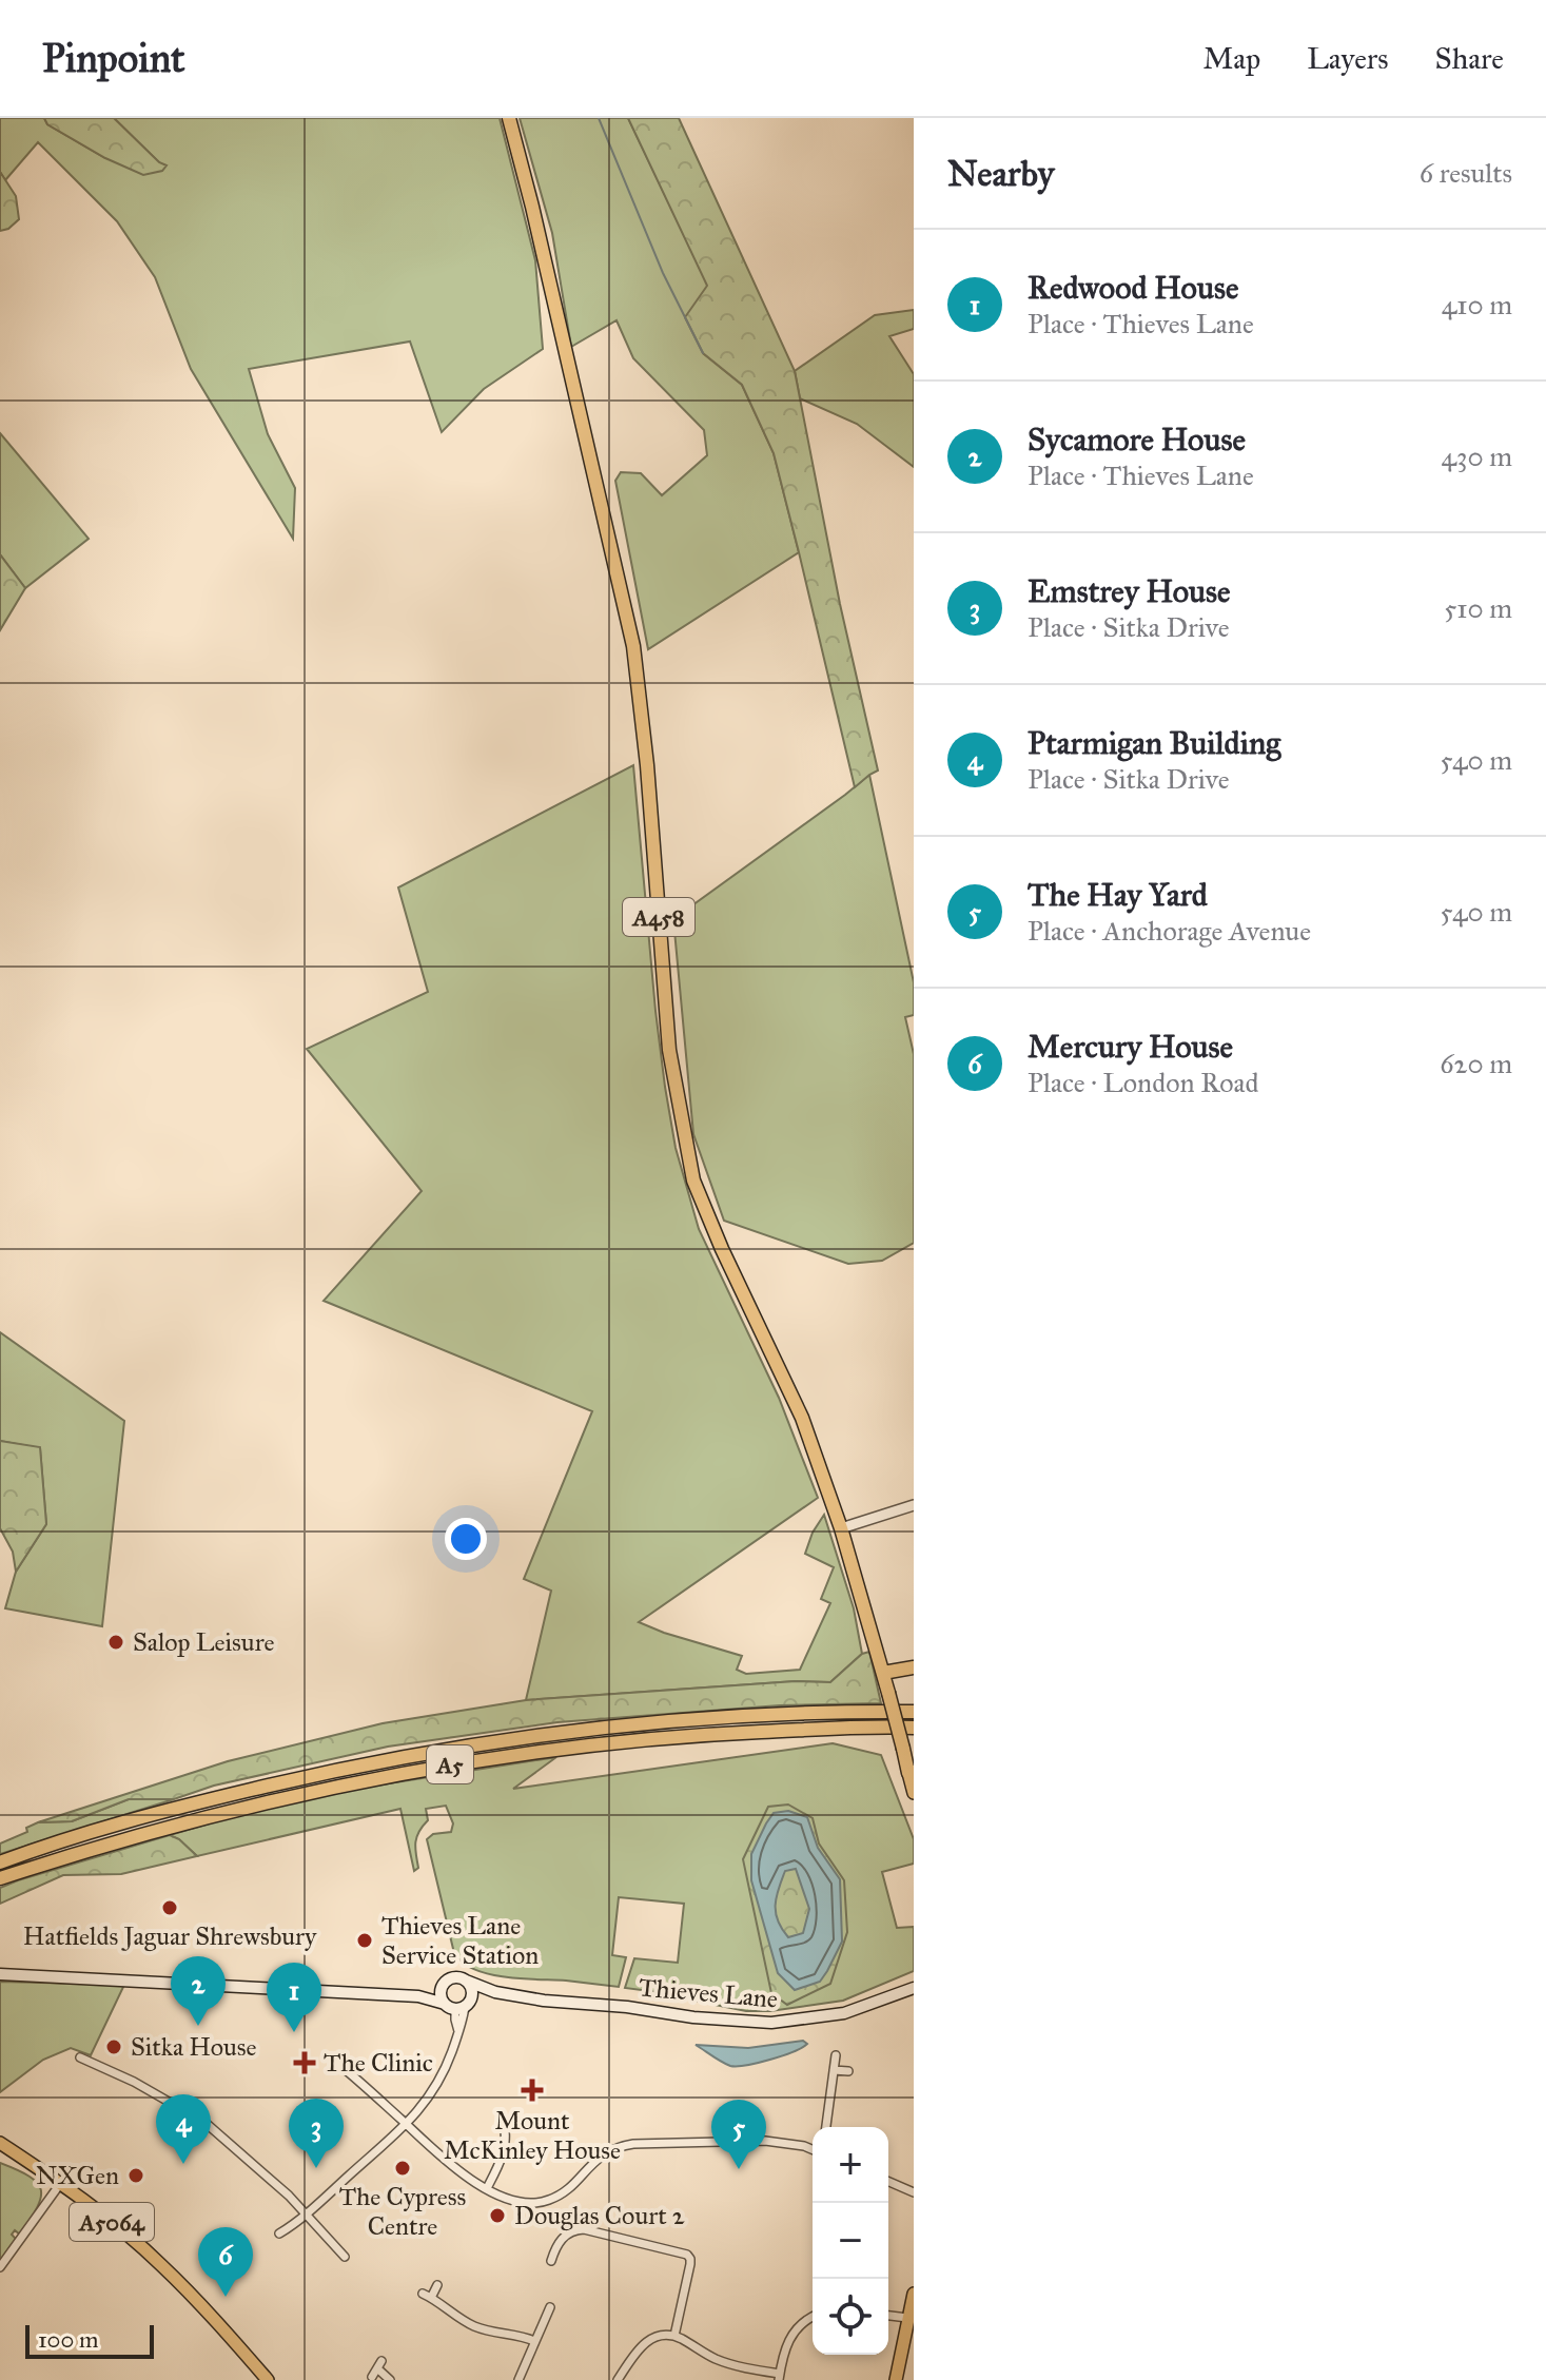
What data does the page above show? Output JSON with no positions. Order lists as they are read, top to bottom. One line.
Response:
{"streets":{"highway":["A458","A5"],"main road":["Thieves Lane","A5064"]},"places":{"other":["Salop Leisure","Hatfields Jaguar Shrewsbury","Thieves Lane Service Station","Sitka House","The Cypress Centre","NXGen","Douglas Court 2"],"health":["The Clinic","Mount McKinley House"]},"scale_bar":"100 m","page":{"header":"Pinpoint","nav":["Map","Layers","Share"],"heading":["Nearby","6 results"],"list":[{"mark":"1","name":"Redwood House","note":"Place · Thieves Lane","value":"410 m"},{"mark":"2","name":"Sycamore House","note":"Place · Thieves Lane","value":"430 m"},{"mark":"3","name":"Emstrey House","note":"Place · Sitka Drive","value":"510 m"},{"mark":"4","name":"Ptarmigan Building","note":"Place · Sitka Drive","value":"540 m"},{"mark":"5","name":"The Hay Yard","note":"Place · Anchorage Avenue","value":"540 m"},{"mark":"6","name":"Mercury House","note":"Place · London Road","value":"620 m"}],"pins":["2","1","4","3","5","6"],"map_buttons":["+","−"],"scale":"100 m"}}
